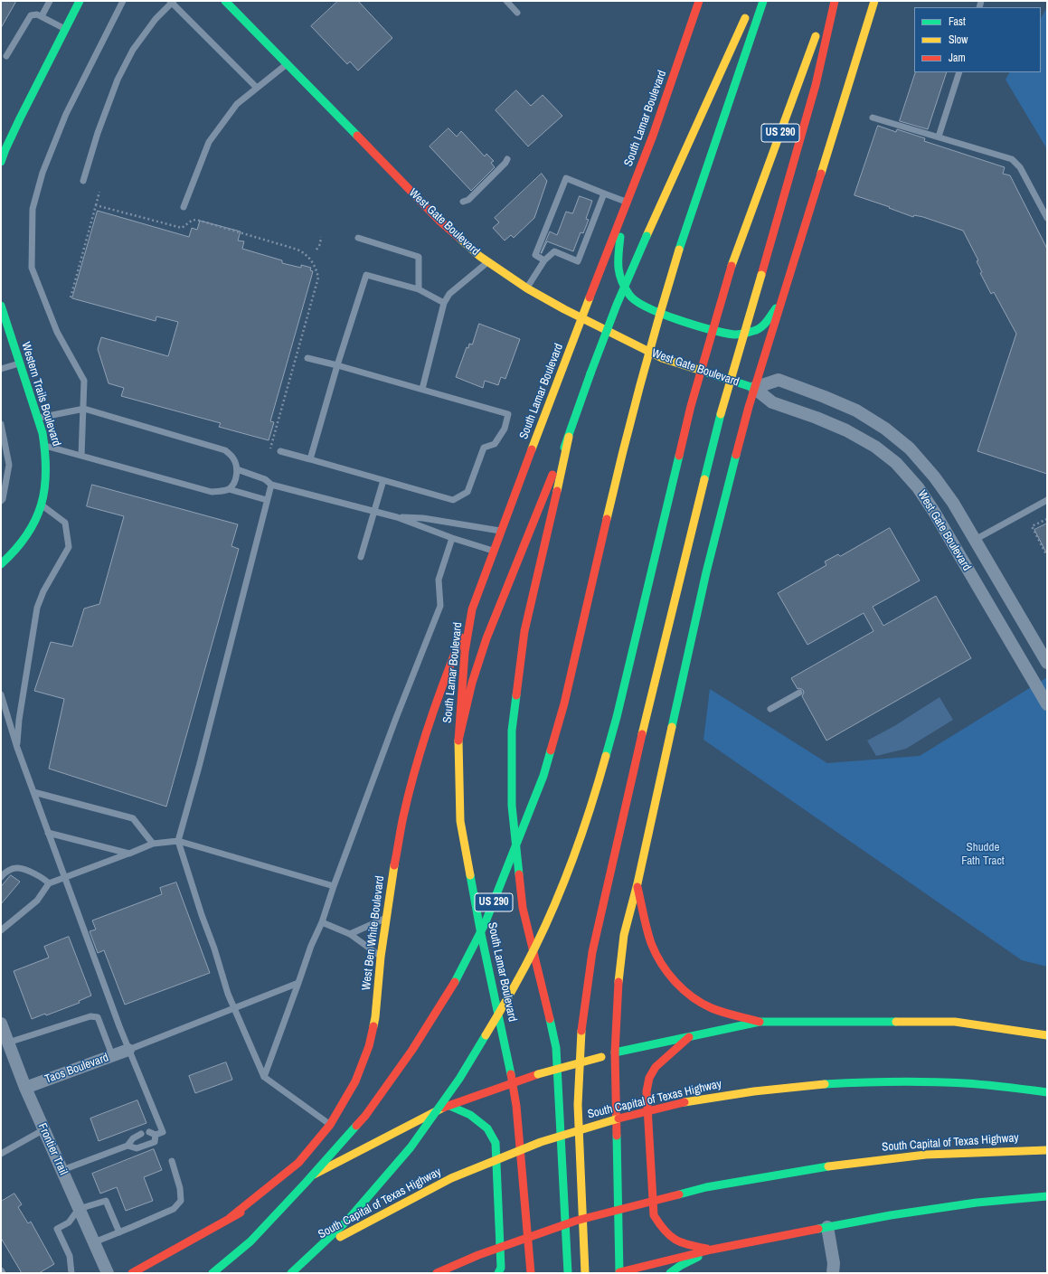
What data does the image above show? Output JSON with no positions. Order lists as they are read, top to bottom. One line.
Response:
{"streets":{"main road":["South Lamar Boulevard","US 290","West Gate Boulevard","Western Trails Boulevard","West Ben White Boulevard","South Capital of Texas Highway"],"street":["Taos Boulevard","Frontier Trail"]},"crossings":[["South Lamar Boulevard","West Gate Boulevard"],["South Lamar Boulevard","West Ben White Boulevard"],["US 290","South Capital of Texas Highway"],["Taos Boulevard","Frontier Trail"]],"parks":["Shudde Fath Tract"],"legend":["Fast","Slow","Jam"]}
